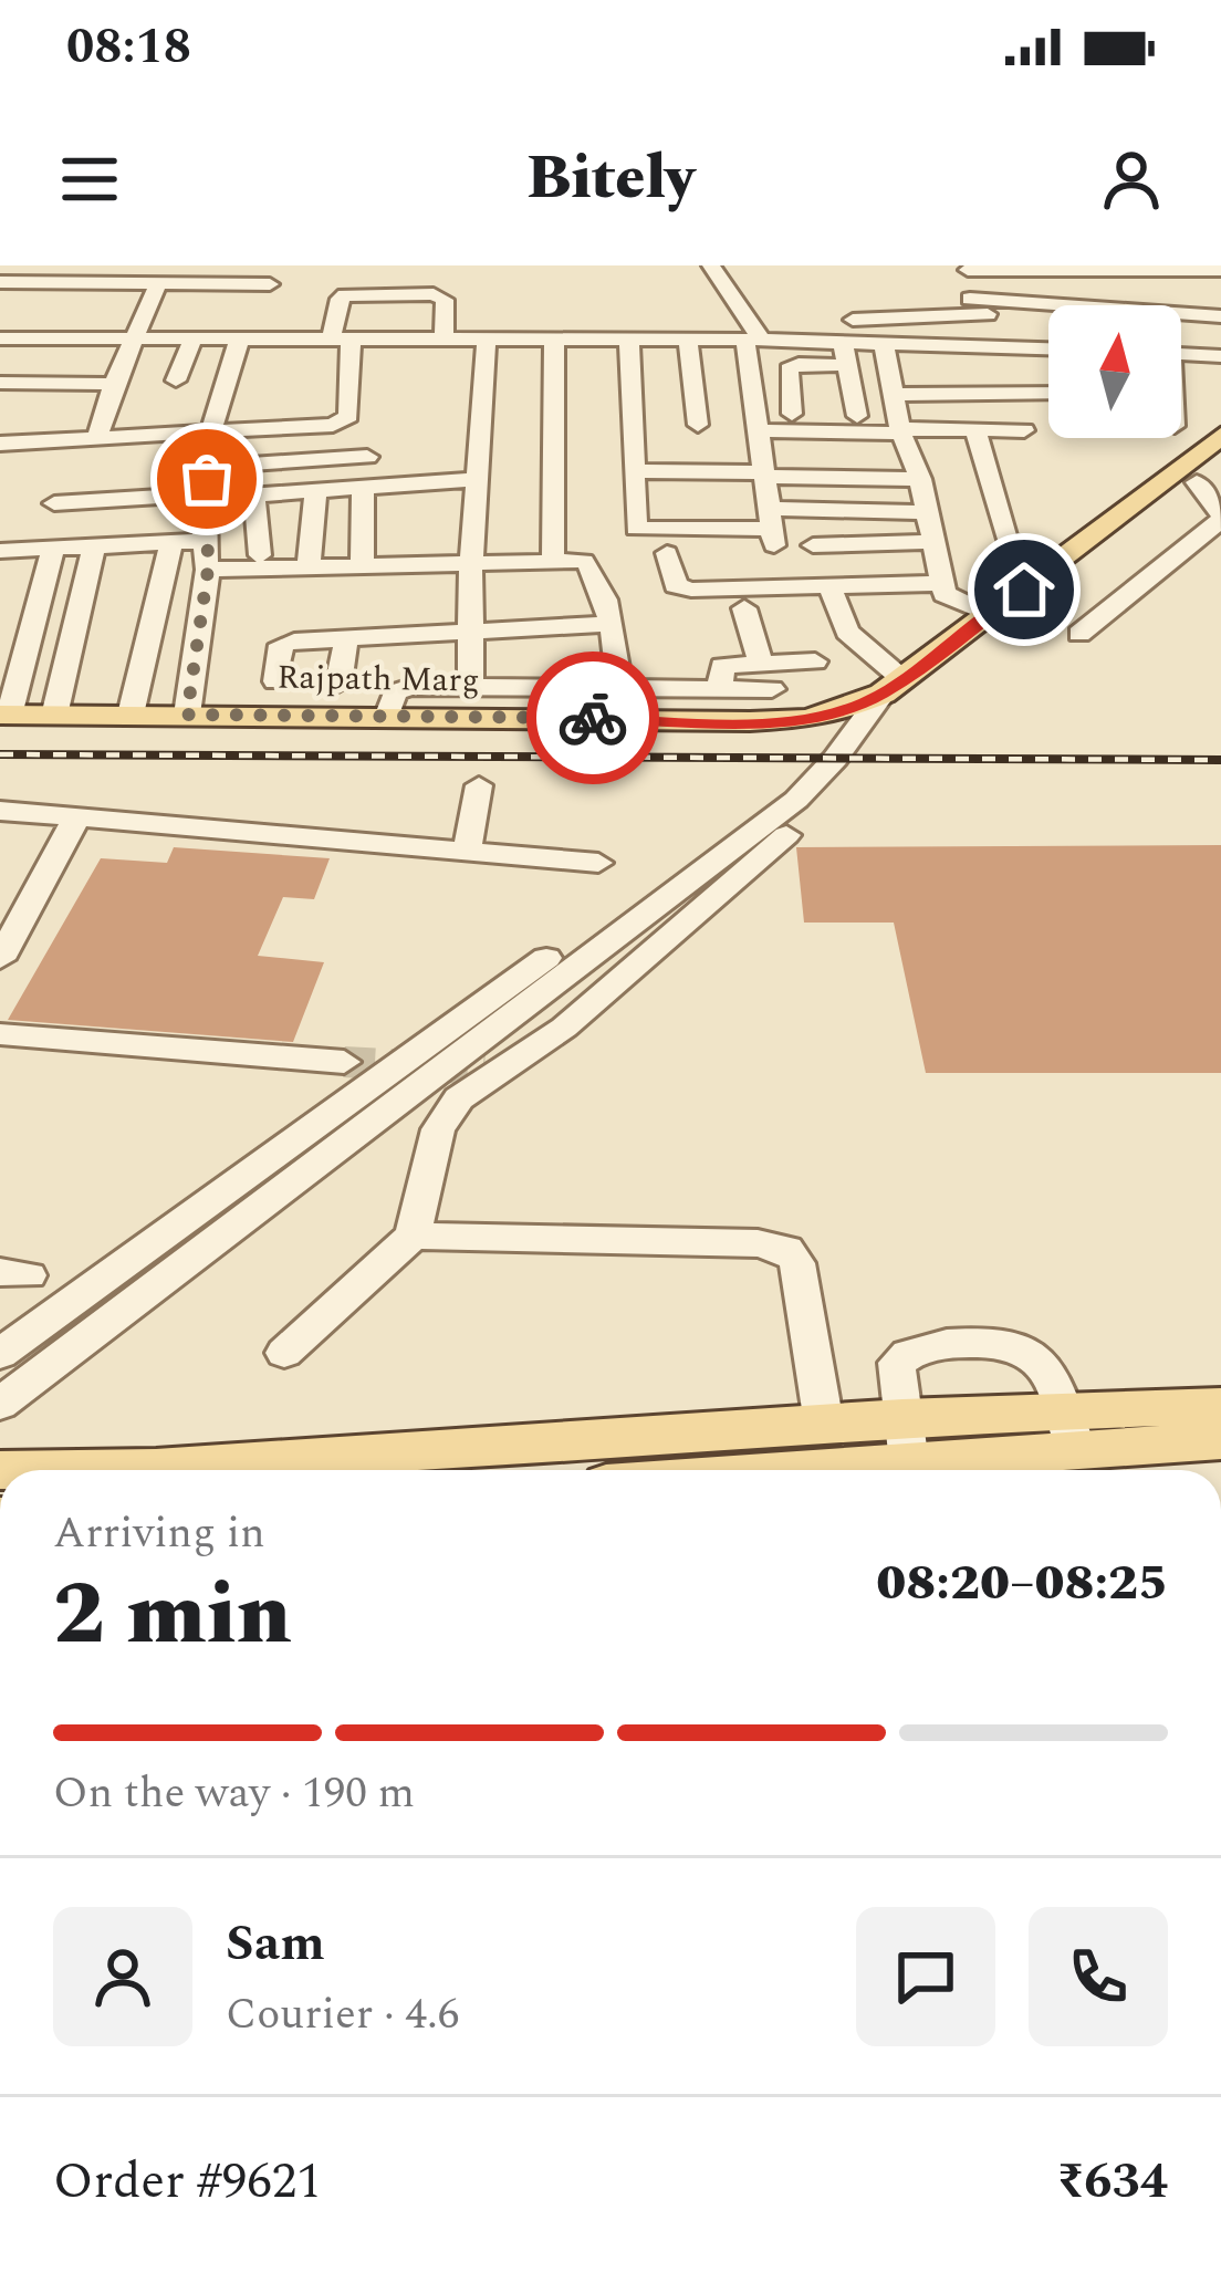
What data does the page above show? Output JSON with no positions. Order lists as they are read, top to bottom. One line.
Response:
{"streets":{"main road":["Rajpath Marg"]},"north":"top","page":{"status":"08:18","header":"Bitely","heading":["2 min","Arriving in","08:20–08:25"],"panel":["Sam","Courier · 4.6","Order #9621","₹634"],"bar":"On the way · 190 m"}}
